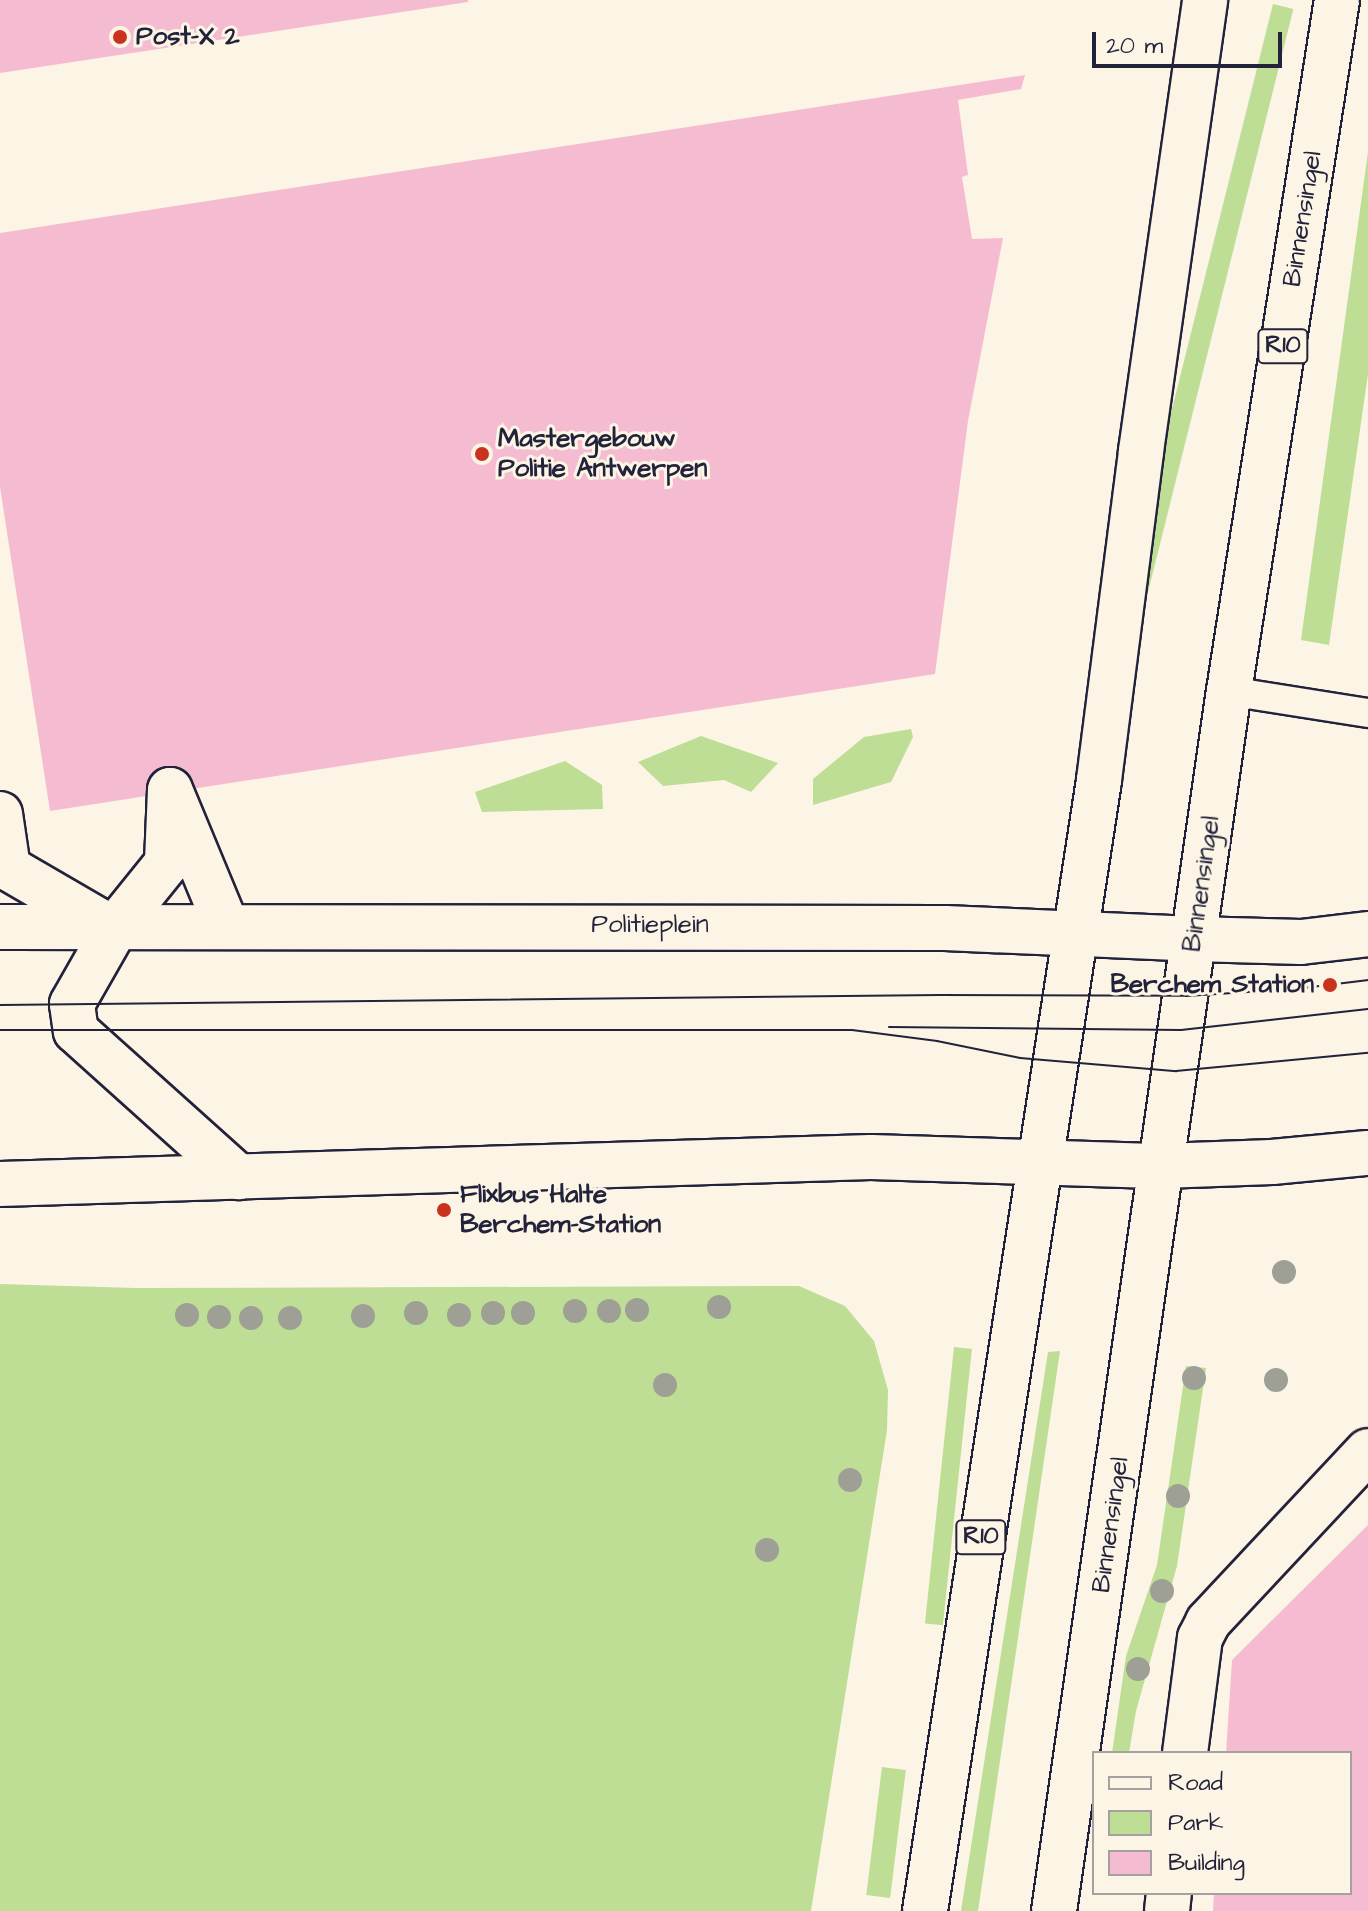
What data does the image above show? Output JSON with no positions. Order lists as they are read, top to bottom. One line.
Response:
{"streets":{"street":["Binnensingel","R10","Politieplein"]},"crossings":[["Binnensingel","Politieplein"],["R10","Politieplein"]],"places":["Post-X 2","Mastergebouw Politie Antwerpen","Berchem Station","Flixbus Halte Berchem-Station"],"legend":["Road","Park","Building"],"scale_bar":"20 m"}
